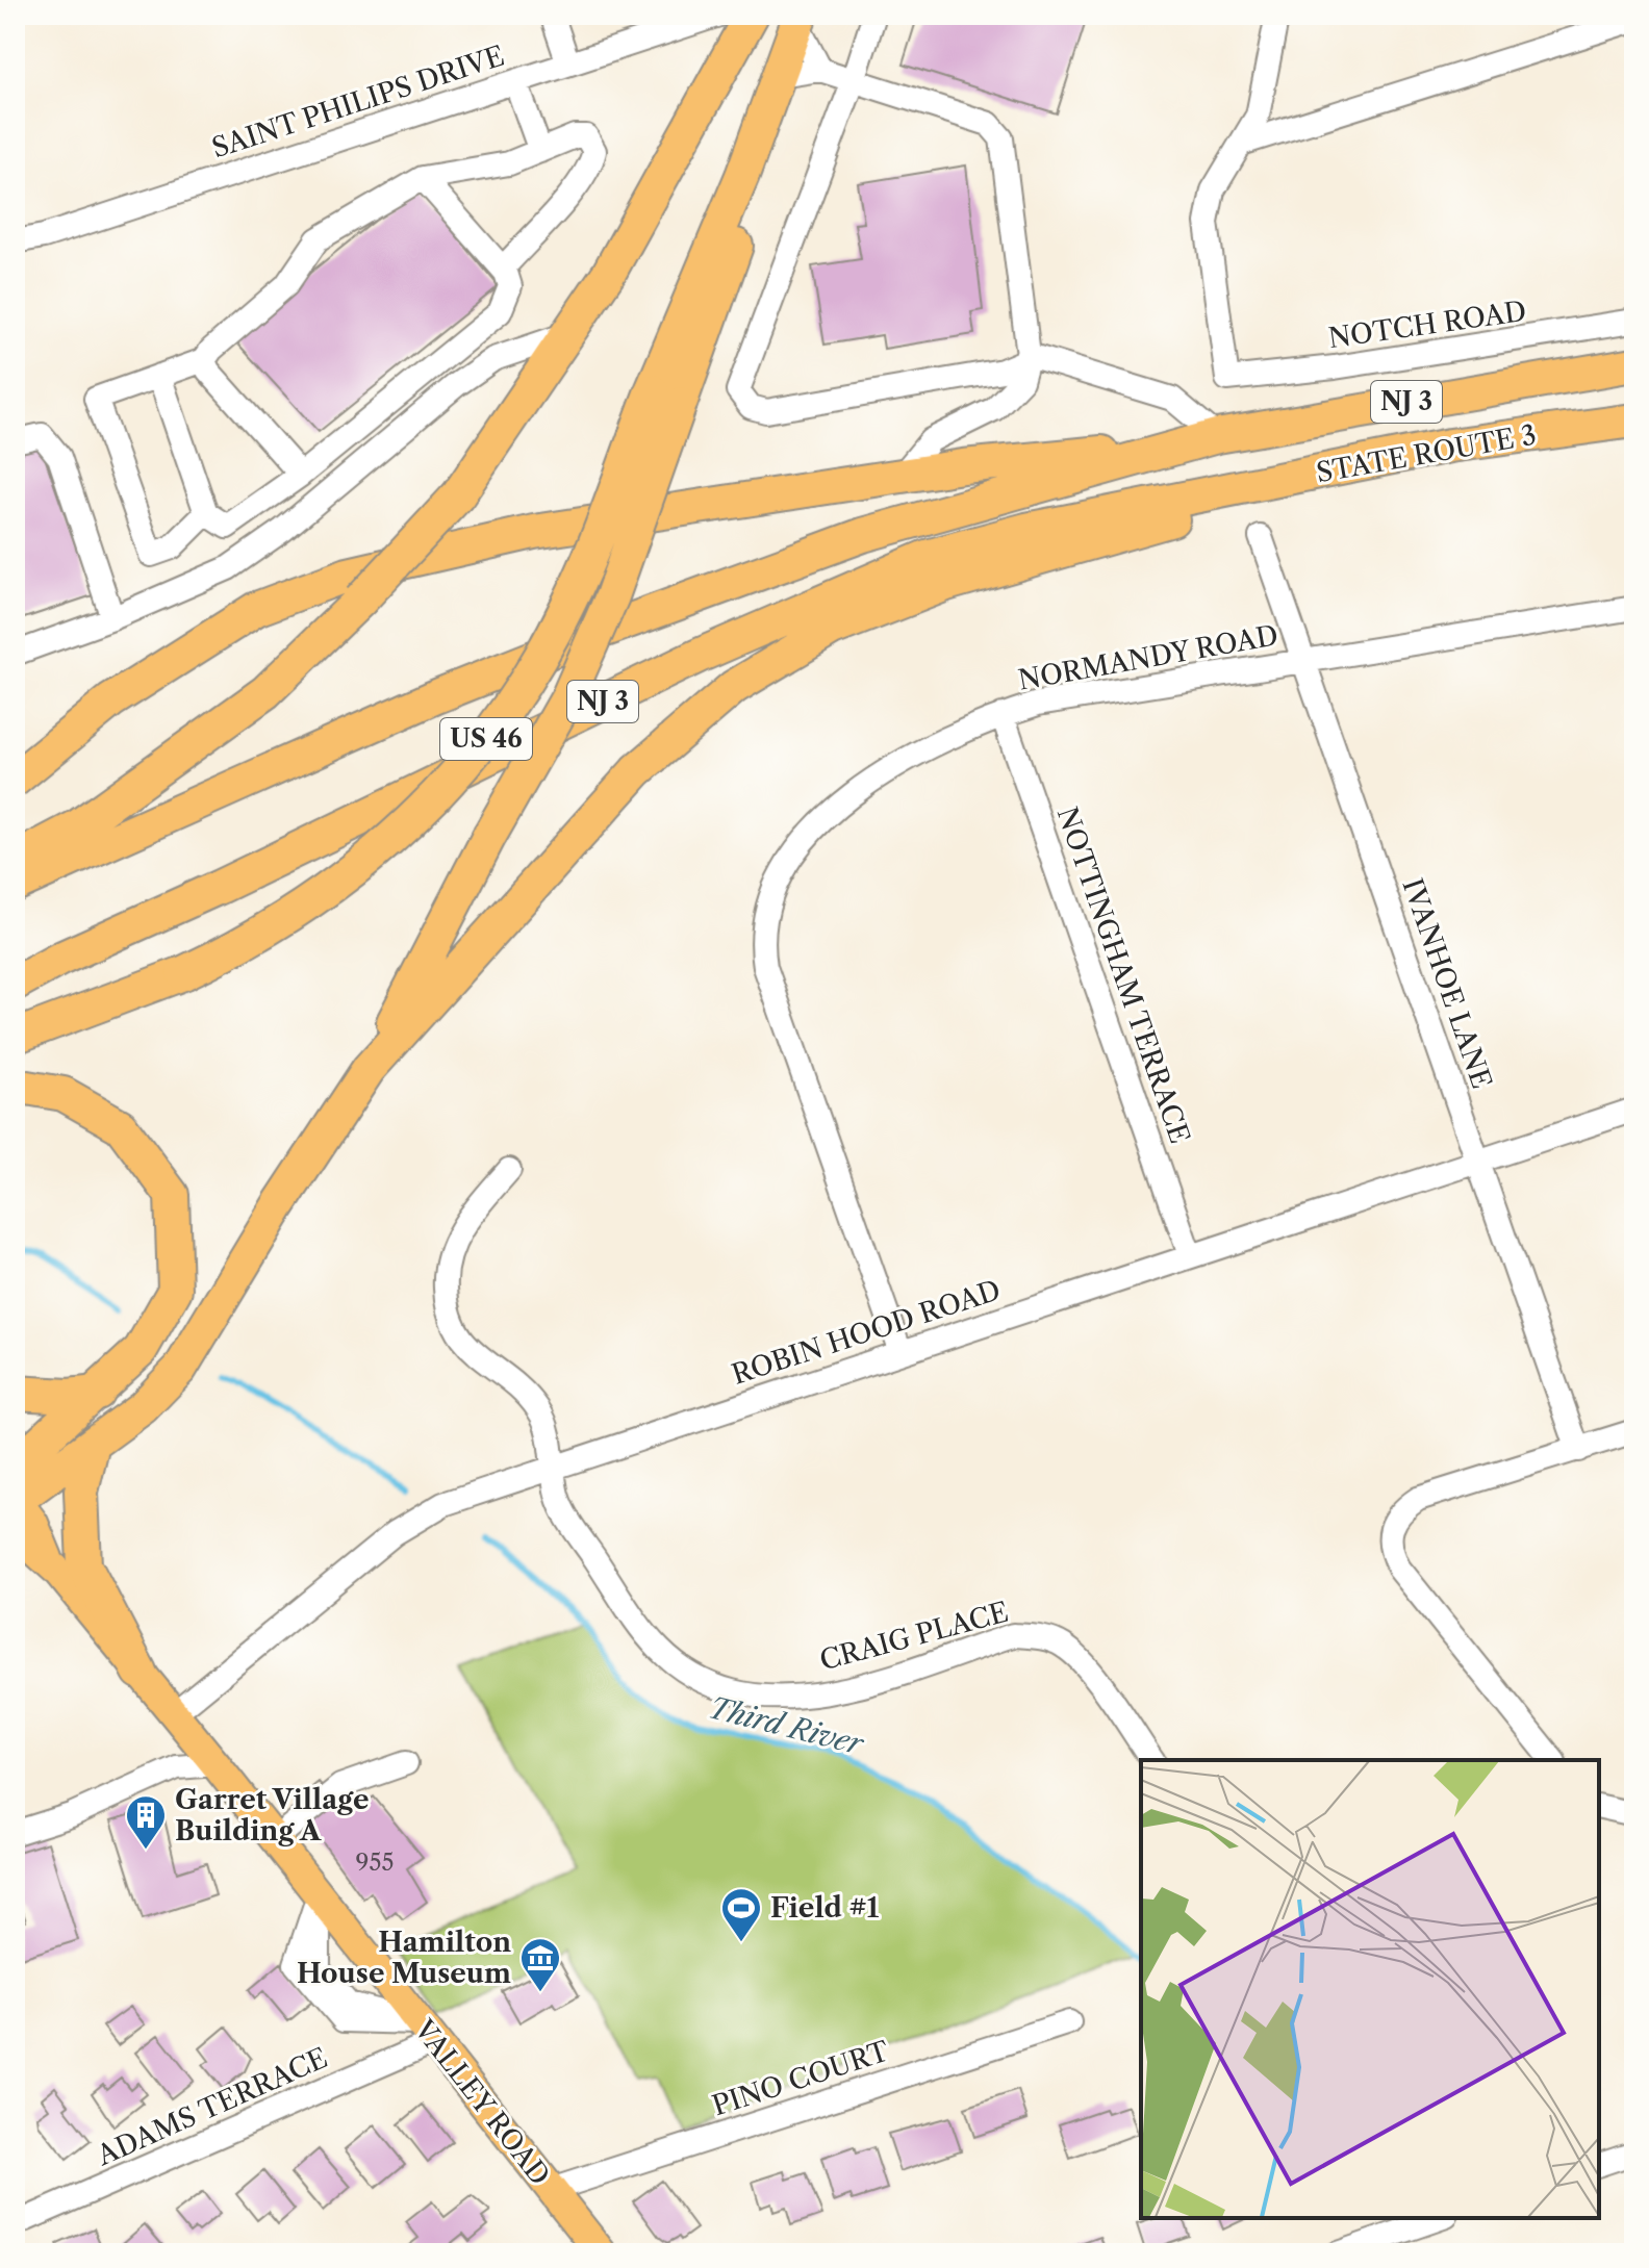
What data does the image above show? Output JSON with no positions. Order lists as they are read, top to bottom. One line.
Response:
{"streets":{"highway":["NJ 3","STATE ROUTE 3","US 46"],"main road":["VALLEY ROAD"],"street":["SAINT PHILIPS DRIVE","NOTCH ROAD","NORMANDY ROAD","NOTTINGHAM TERRACE","IVANHOE LANE","ROBIN HOOD ROAD","CRAIG PLACE","PINO COURT","ADAMS TERRACE"]},"crossings":[["NJ 3","STATE ROUTE 3"],["NORMANDY ROAD","NOTTINGHAM TERRACE"],["NORMANDY ROAD","IVANHOE LANE"],["NORMANDY ROAD","ROBIN HOOD ROAD"],["NOTTINGHAM TERRACE","ROBIN HOOD ROAD"],["IVANHOE LANE","ROBIN HOOD ROAD"],["ROBIN HOOD ROAD","CRAIG PLACE"],["ROBIN HOOD ROAD","VALLEY ROAD"],["PINO COURT","VALLEY ROAD"],["VALLEY ROAD","ADAMS TERRACE"]],"water":["Third River"],"places":{"building":["Garret Village Building A"],"sports":["Field #1"],"museum":["Hamilton House Museum"]},"house_numbers":["955"]}
